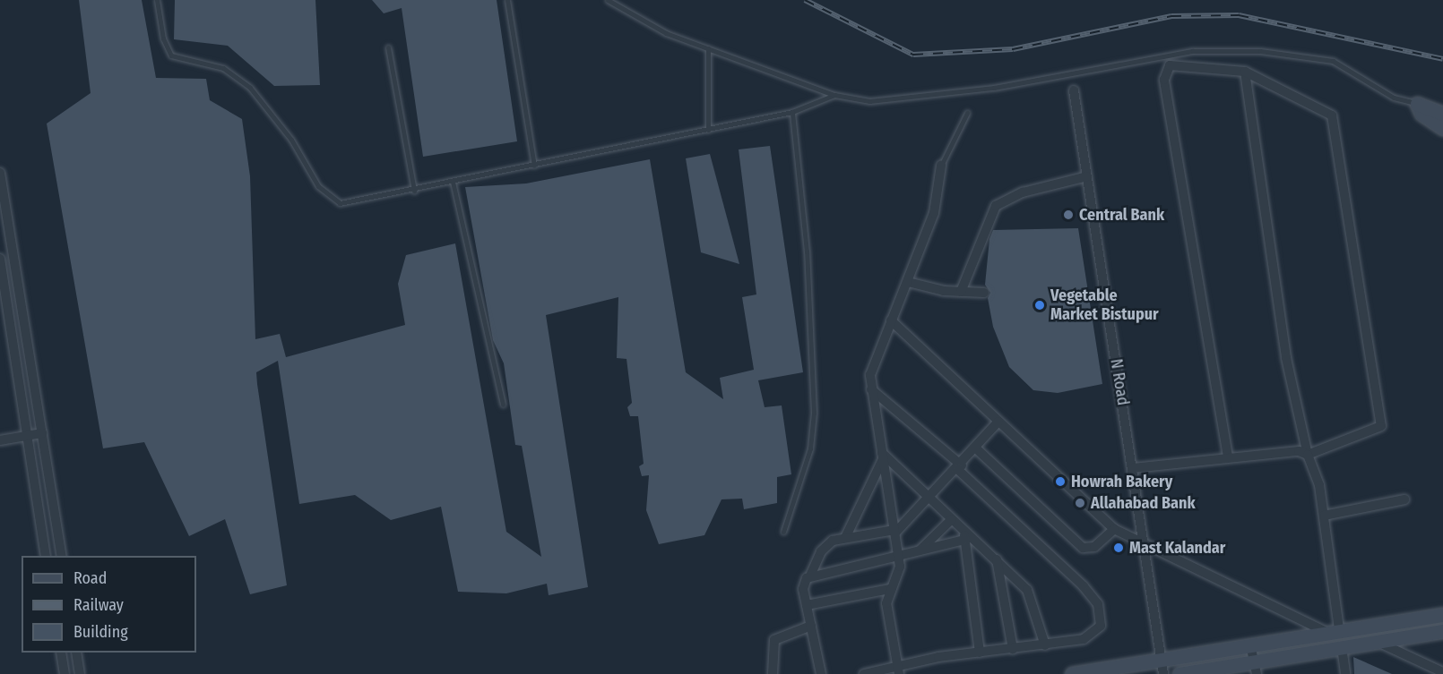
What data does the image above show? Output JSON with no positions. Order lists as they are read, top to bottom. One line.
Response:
{"streets":{"street":["N Road"]},"places":["Central Bank","Vegetable Market Bistupur","Howrah Bakery","Allahabad Bank","Mast Kalandar"],"legend":["Road","Railway","Building"]}
